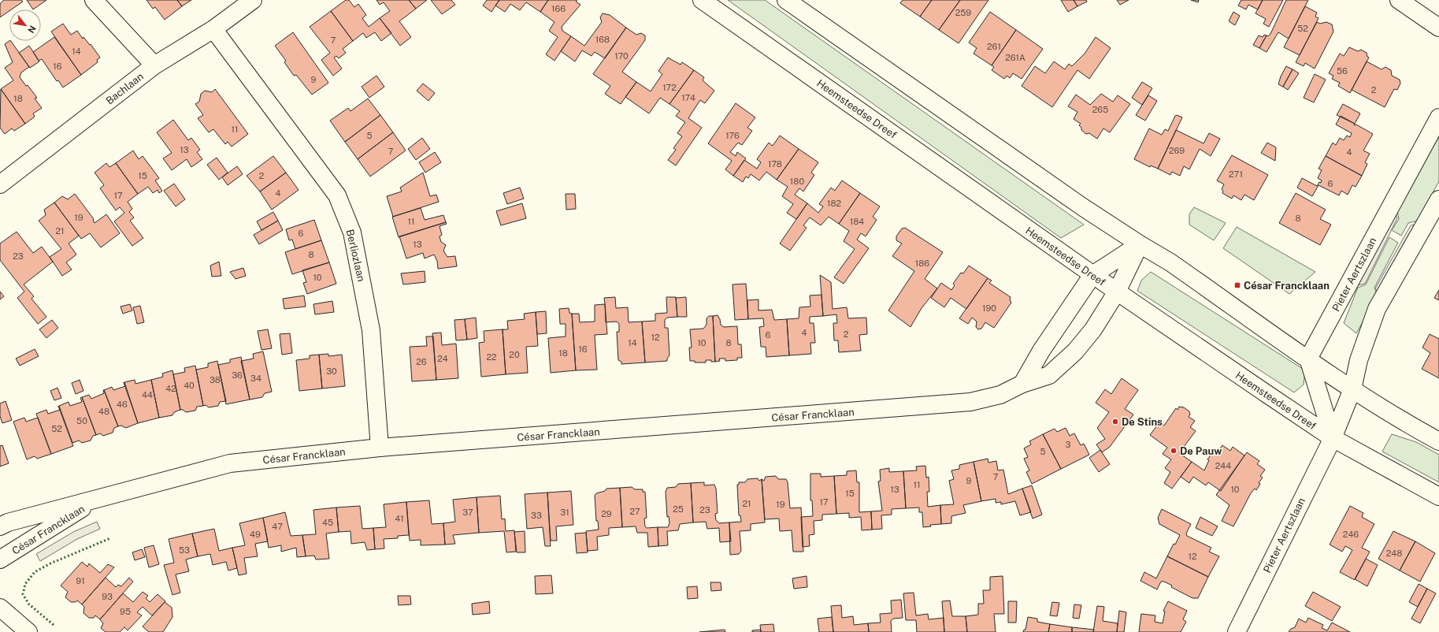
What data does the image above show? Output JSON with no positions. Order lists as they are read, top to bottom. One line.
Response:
{"streets":{"main road":["Bachlaan","Heemsteedse Dreef","Berliozlaan","Pieter Aertszlaan","César Francklaan"]},"crossings":[["Bachlaan","Berliozlaan"],["Heemsteedse Dreef","Pieter Aertszlaan"],["Heemsteedse Dreef","César Francklaan"],["Berliozlaan","César Francklaan"]],"places":{"transit":["César Francklaan"],"other":["De Stins","De Pauw"]},"house_numbers":["166","259","52","168","7","261","14","170","261A","16","56","9","172","2","174","18","265","11","5","176","13","269","7","4","178","271","15","2","180","6","4","17","182","19","8","11","184","21","6","13","8","23","186","10","190","4","2","6","12","14","10","8","16","18","20","22","24","26","30","36","34","38","40","42","44","46","48","50","52","3","5","244","7","9","11","13","10","15","17","21","19","25","23","27","37","31","29","33","41","45","47","49","246","53","248","12","91","93","95"],"north":"bottom right"}
